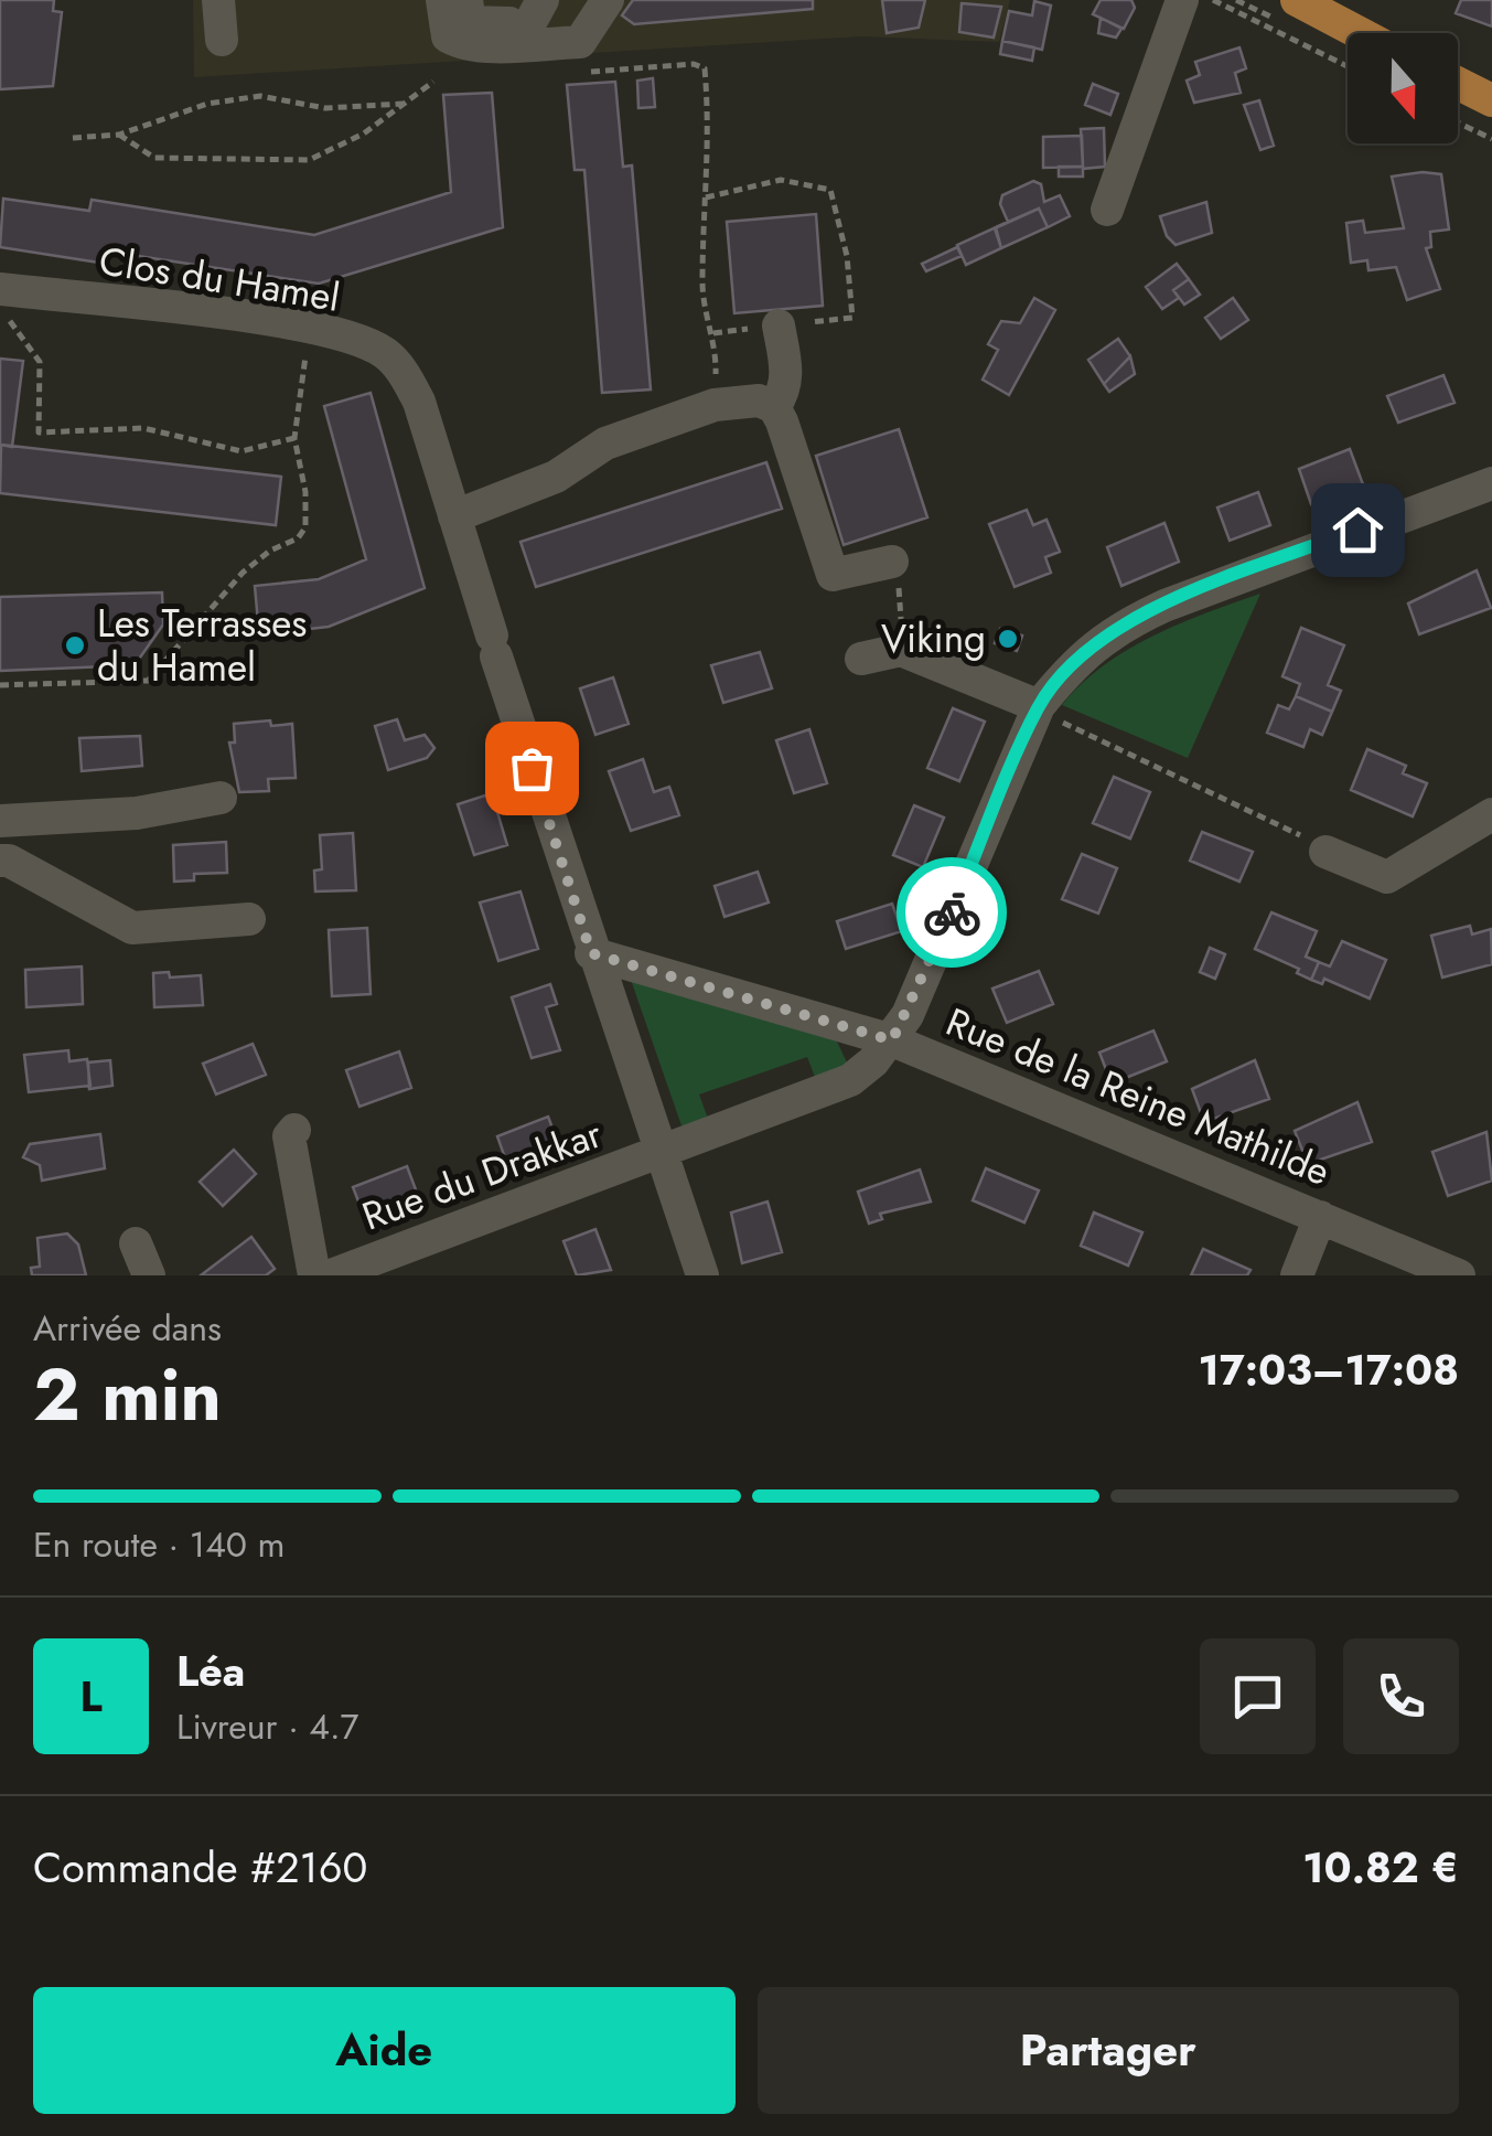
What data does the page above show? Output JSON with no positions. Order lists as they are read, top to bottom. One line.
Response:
{"streets":{"street":["Clos du Hamel","Rue de la Reine Mathilde","Rue du Drakkar"]},"crossings":[["Clos du Hamel","Rue de la Reine Mathilde"],["Clos du Hamel","Rue du Drakkar"],["Rue de la Reine Mathilde","Rue du Drakkar"]],"places":["Viking","Les Terrasses du Hamel"],"north":"bottom","page":{"heading":["2 min","Arrivée dans","17:03–17:08"],"panel":["Léa","Livreur · 4.7","Commande #2160","10.82 €"],"bar":"En route · 140 m","round":"L","buttons":["Aide","Partager"]}}
